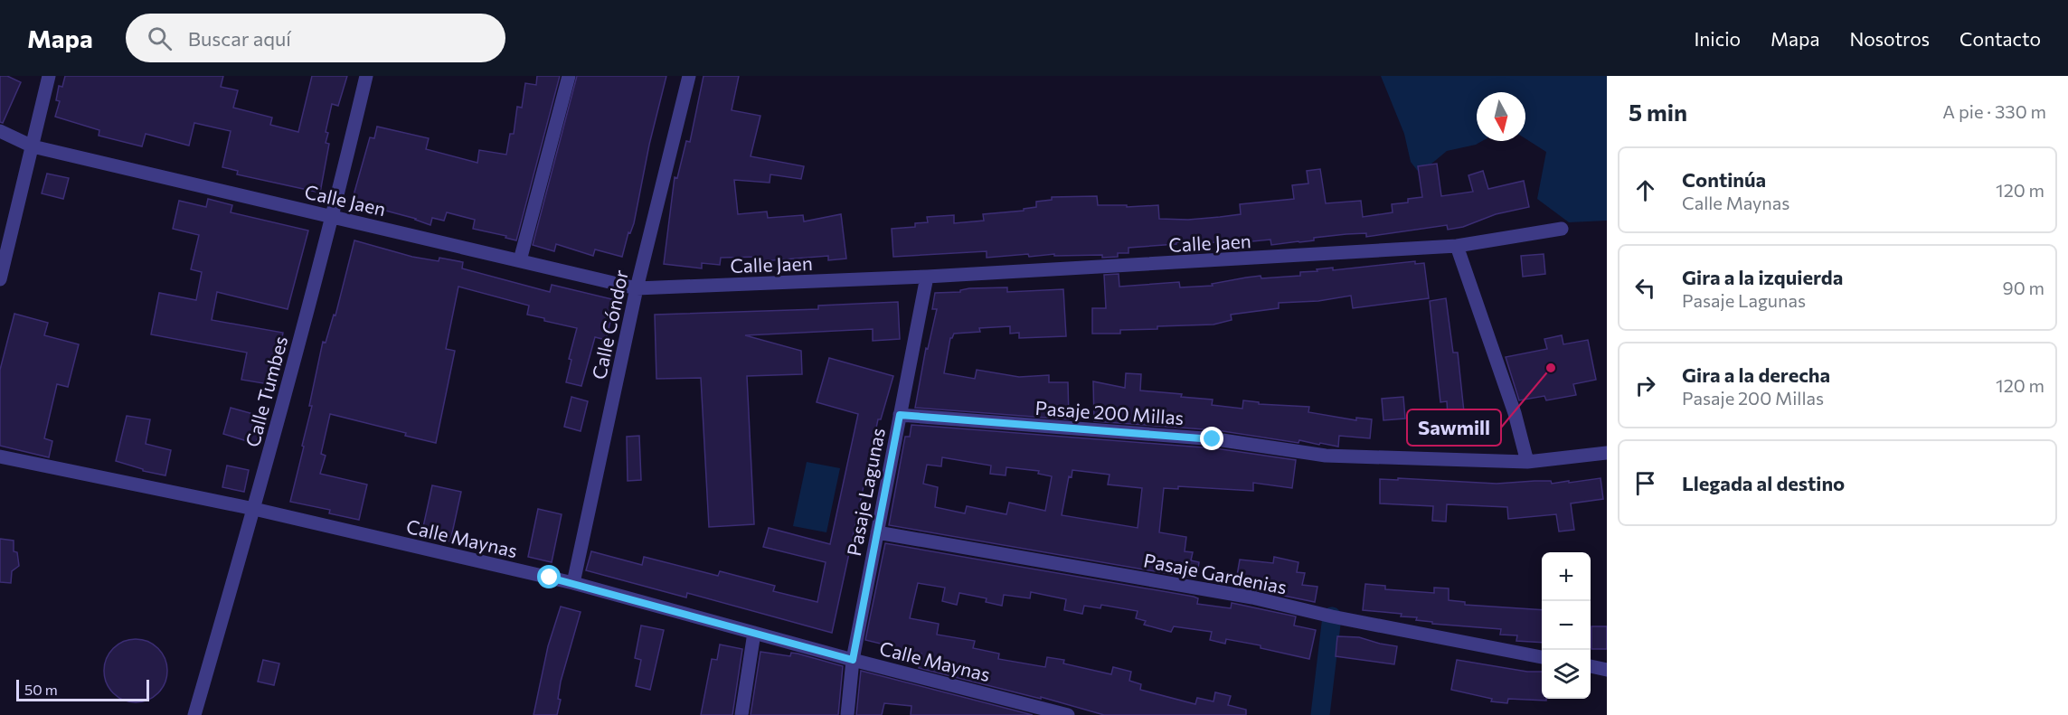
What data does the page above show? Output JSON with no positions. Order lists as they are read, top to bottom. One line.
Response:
{"streets":{"street":["Calle Jaen","Calle Cóndor","Calle Tumbes","Pasaje 200 Millas","Pasaje Lagunas","Calle Maynas","Pasaje Gardenias"]},"crossings":[["Calle Jaen","Calle Cóndor"],["Calle Jaen","Calle Tumbes"],["Calle Jaen","Pasaje Lagunas"],["Calle Cóndor","Calle Maynas"],["Calle Tumbes","Calle Maynas"],["Pasaje 200 Millas","Pasaje Lagunas"],["Pasaje Lagunas","Calle Maynas"],["Pasaje Lagunas","Pasaje Gardenias"]],"places":["Sawmill"],"scale_bar":"50 m","north":"bottom","page":{"header":"Mapa","search":"Buscar aquí","nav":["Inicio","Mapa","Nosotros","Contacto"],"heading":["5 min","A pie · 330 m"],"list":[["Continúa","Calle Maynas","120 m"],["Gira a la izquierda","Pasaje Lagunas","90 m"],["Gira a la derecha","Pasaje 200 Millas","120 m"],"Llegada al destino"],"map_buttons":["+","−"],"scale":"50 m"}}
